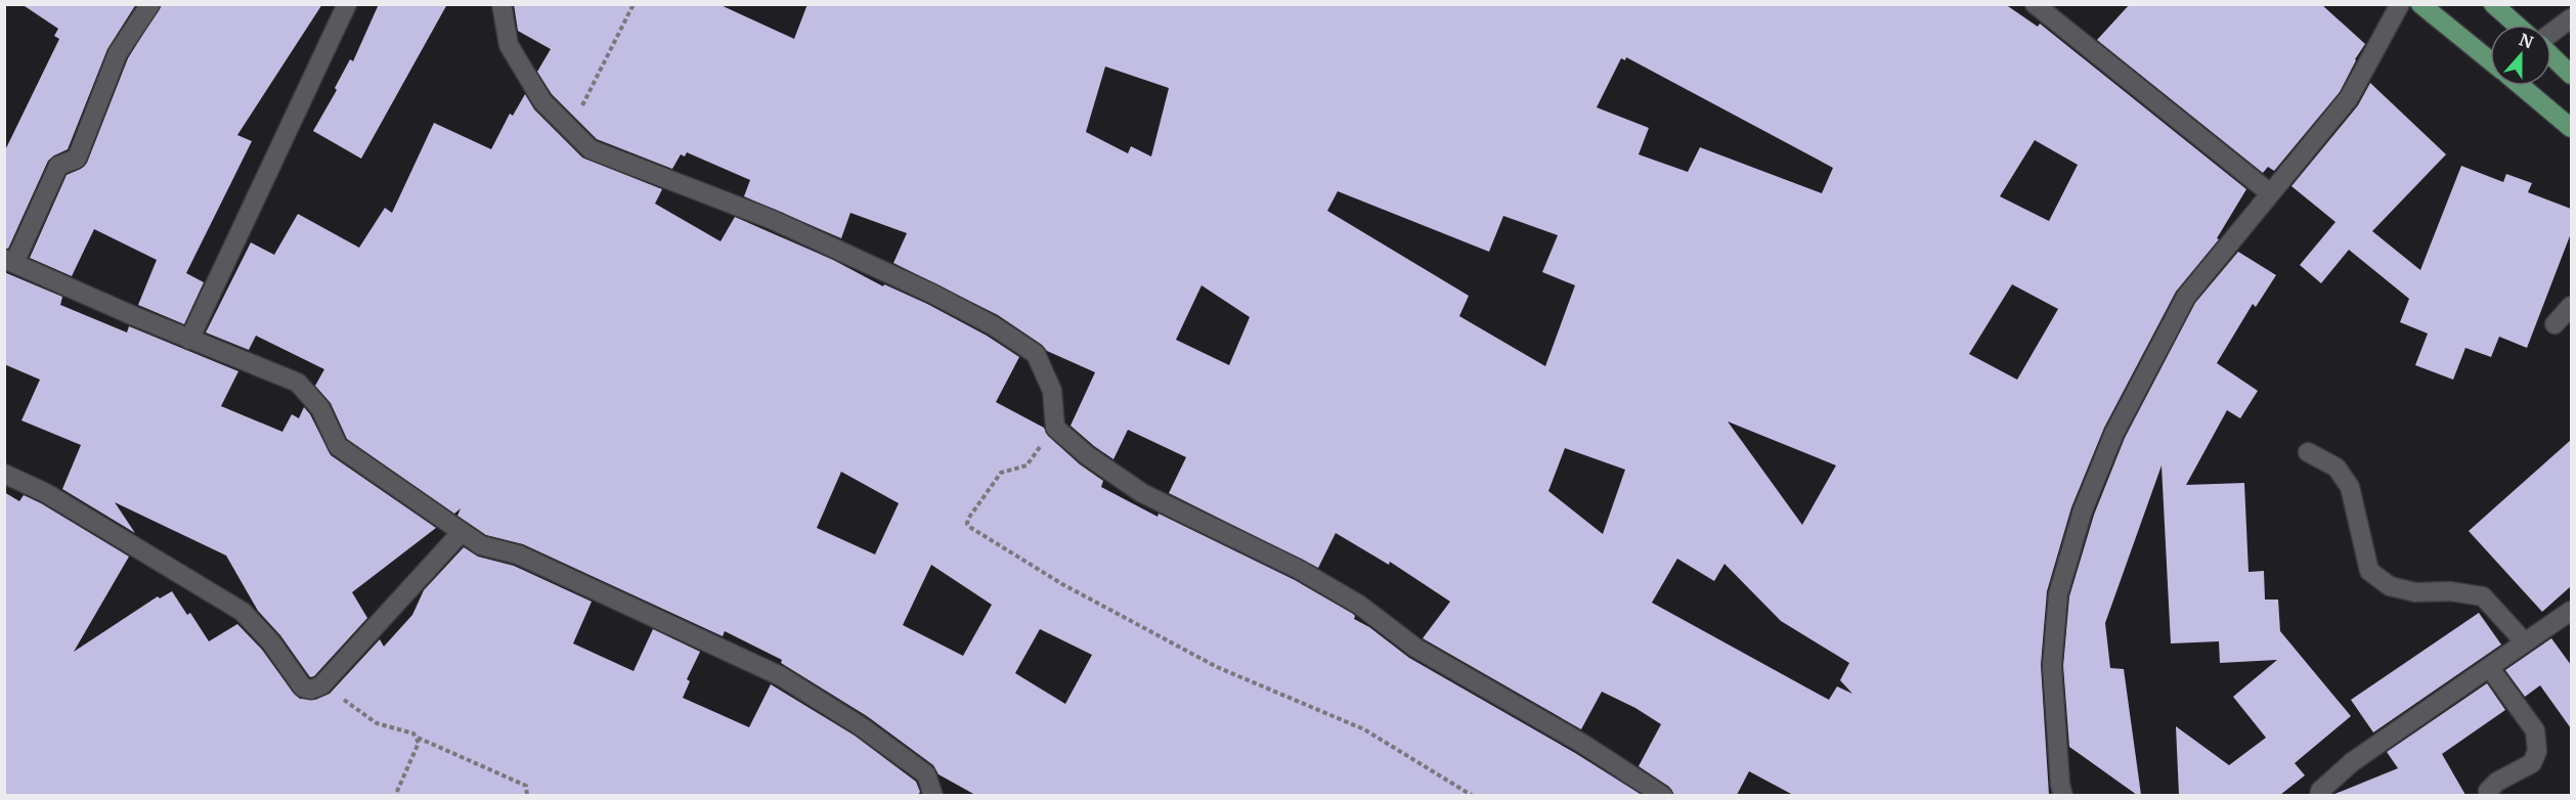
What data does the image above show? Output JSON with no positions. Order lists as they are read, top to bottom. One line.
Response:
{"north":"top"}
